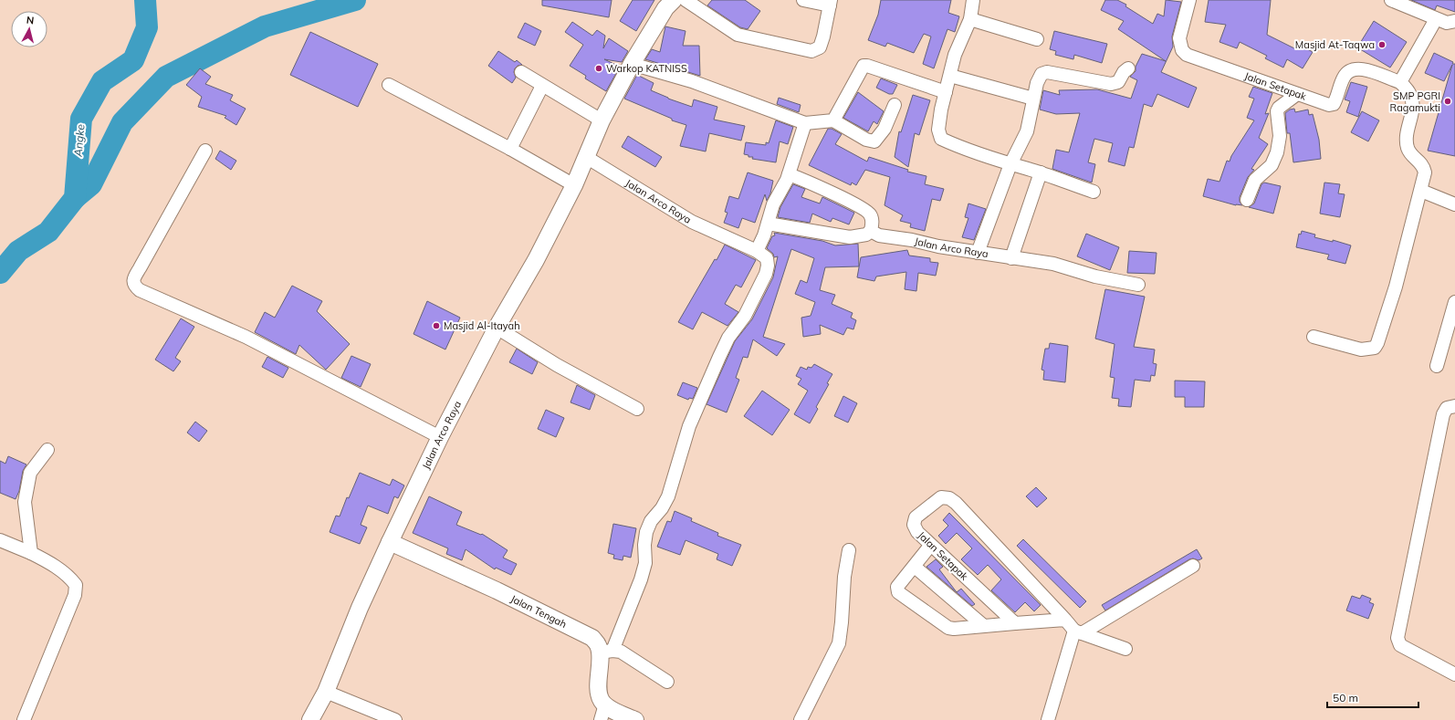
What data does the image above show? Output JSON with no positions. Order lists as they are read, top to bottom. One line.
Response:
{"streets":{"main road":["Jalan Arco Raya","Jalan Tengah"],"street":["Jalan Setapak"]},"crossings":[["Jalan Arco Raya","Jalan Tengah"]],"water":["Angke"],"places":["Masjid At-Taqwa","Warkop KATNISS","SMP PGRI Ragamukti","Masjid Al-Itayah"],"scale_bar":"50 m","north":"top"}
